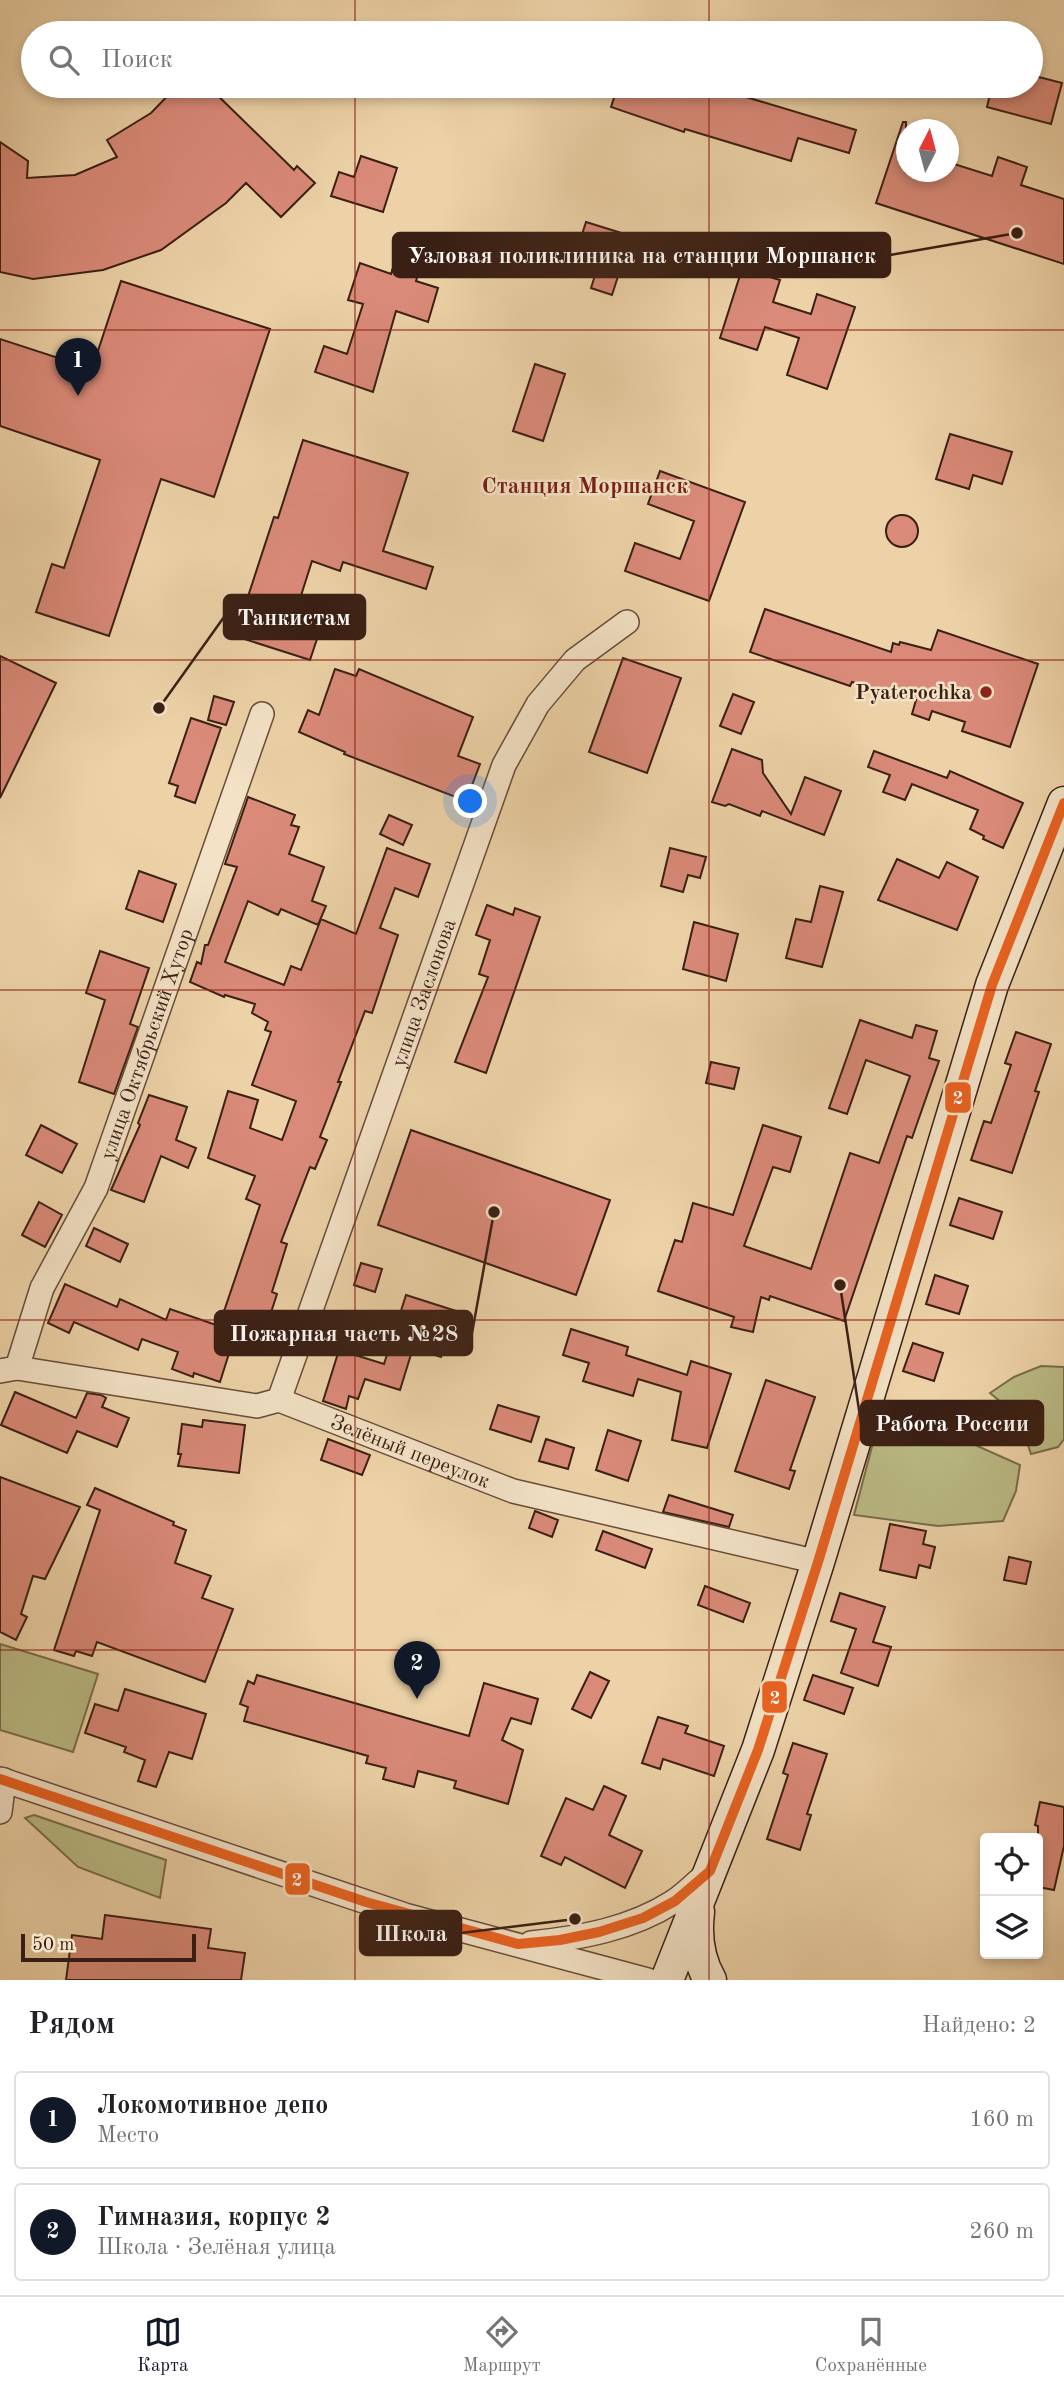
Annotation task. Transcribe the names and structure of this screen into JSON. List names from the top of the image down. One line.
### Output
{"streets":{"street":["улица Заслонова","улица Октябрьский Хутор","Зелёный переулок"]},"crossings":[["улица Заслонова","Зелёный переулок"],["улица Октябрьский Хутор","Зелёный переулок"]],"districts":["Станция Моршанск"],"places":["Узловая поликлиника на станции Моршанск","Pyaterochka","Танкистам","Пожарная часть №28","Работа России","Школа"],"lines":["transit line 2"],"scale_bar":"50 m","north":"top","page":{"search":"Поиск","pins":["1","2"],"scale":"50 m","heading":["Рядом","Найдено: 2"],"list":[{"mark":"1","name":"Локомотивное депо","note":"Место","value":"160 m"},{"mark":"2","name":"Гимназия, корпус 2","note":"Школа · Зелёная улица","value":"260 m"}],"nav":["Карта","Маршрут","Сохранённые"]}}
